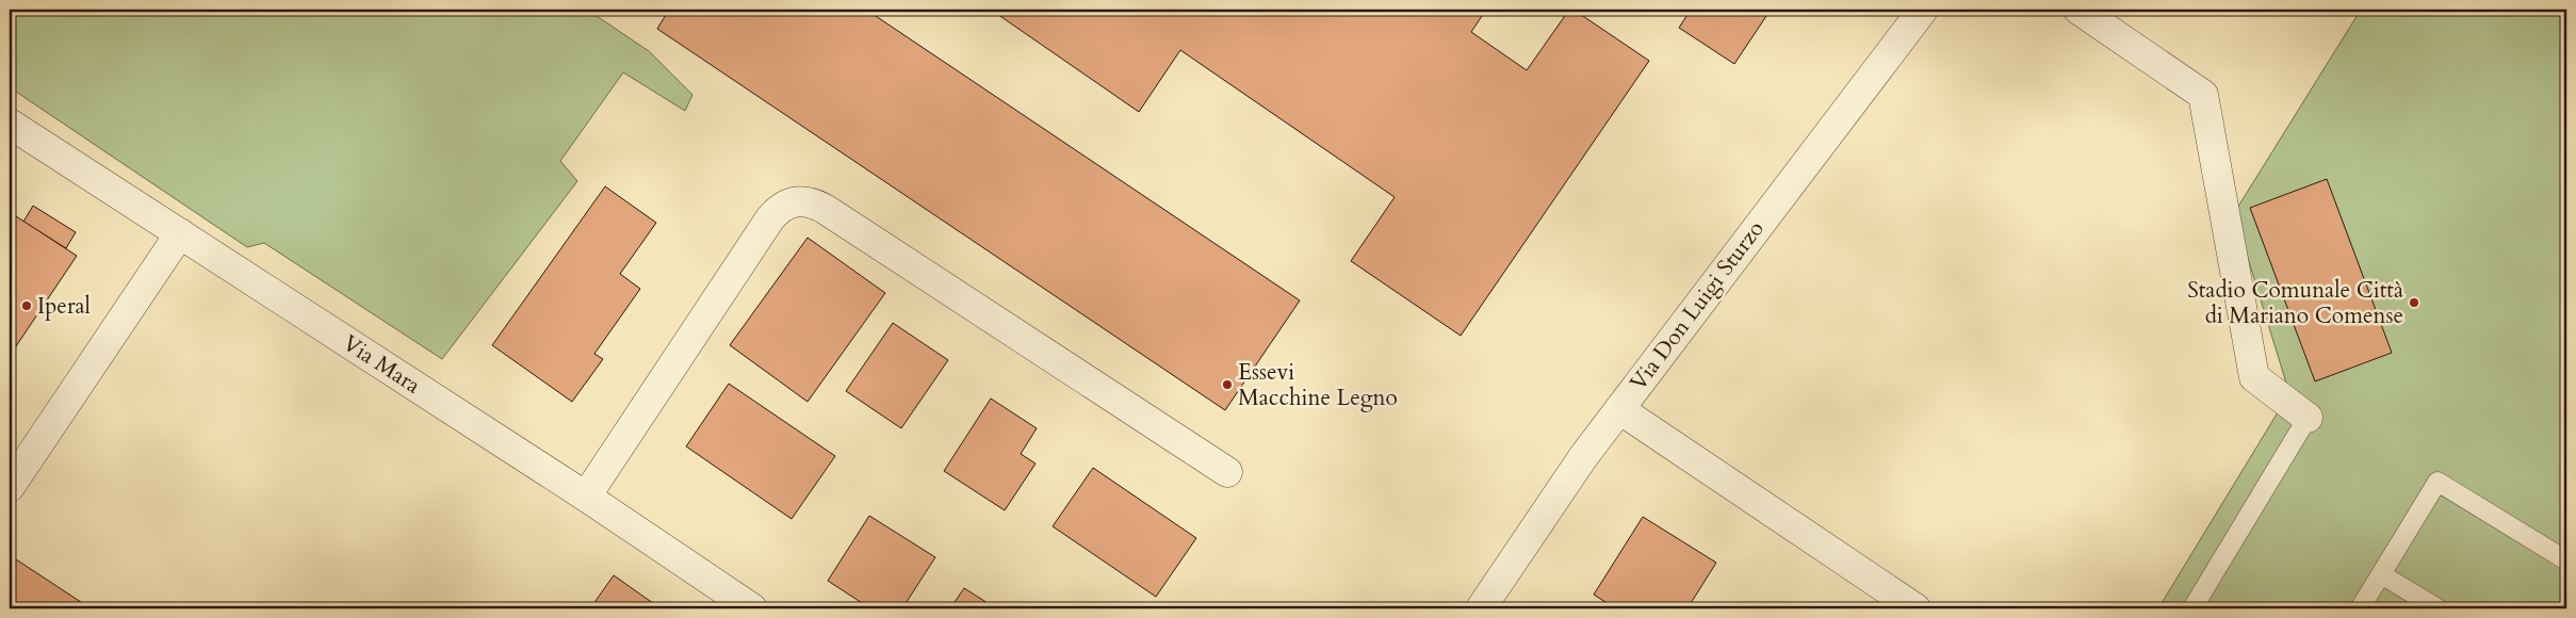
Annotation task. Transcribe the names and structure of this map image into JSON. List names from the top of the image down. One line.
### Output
{"streets":{"street":["Via Don Luigi Sturzo","Via Mara"]},"places":["Stadio Comunale Città di Mariano Comense","Iperal","Essevi Macchine Legno"]}
